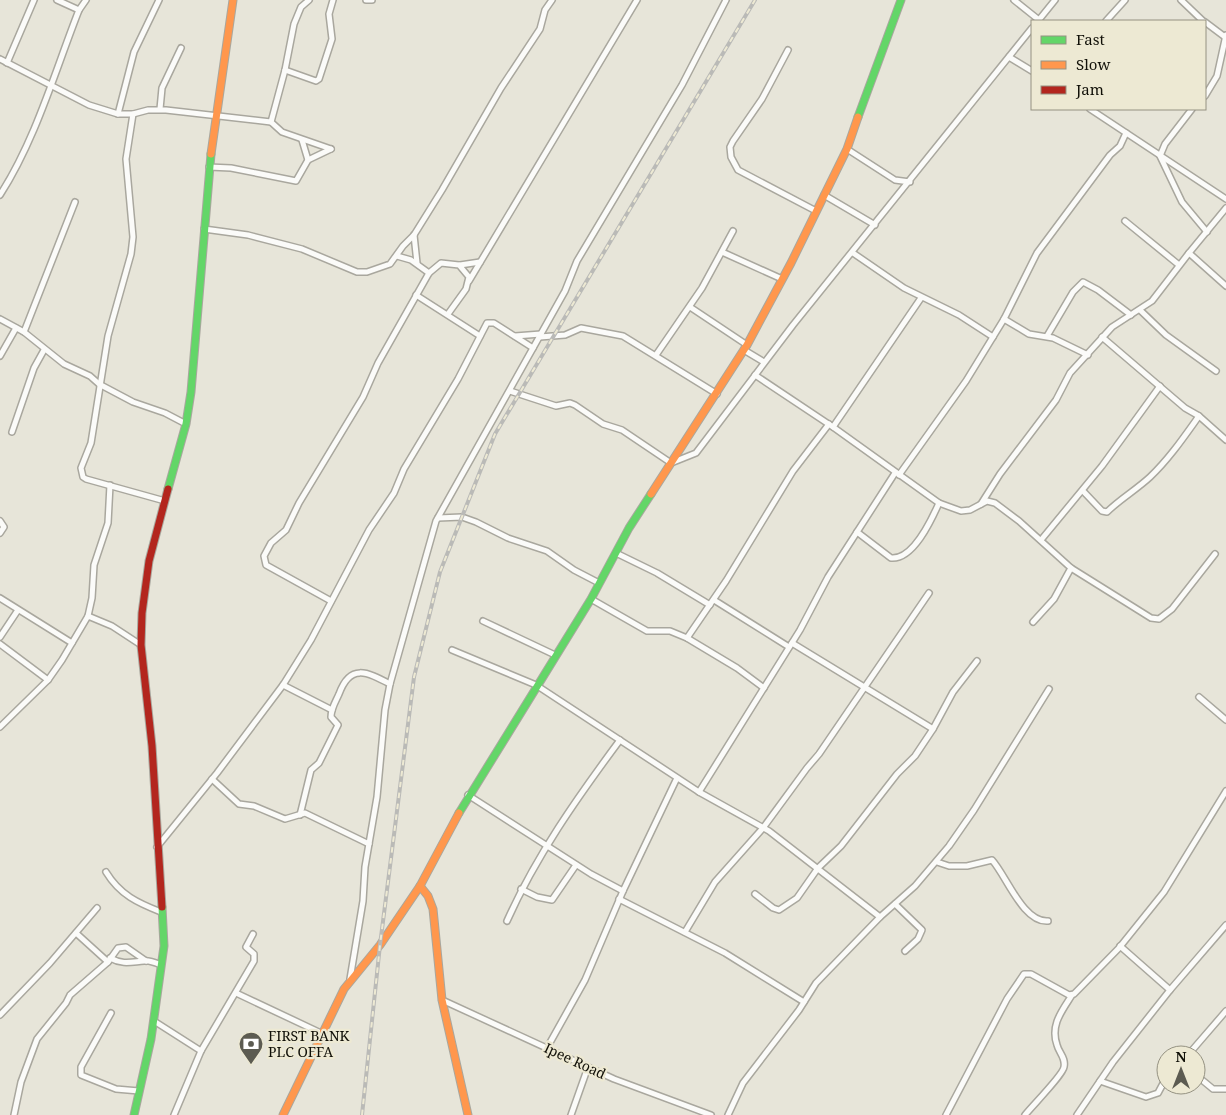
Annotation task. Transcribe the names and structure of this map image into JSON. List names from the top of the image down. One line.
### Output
{"streets":{"street":["Ipee Road"]},"places":{"bank":["FIRST BANK PLC OFFA"]},"legend":["Fast","Slow","Jam"],"north":"top"}
